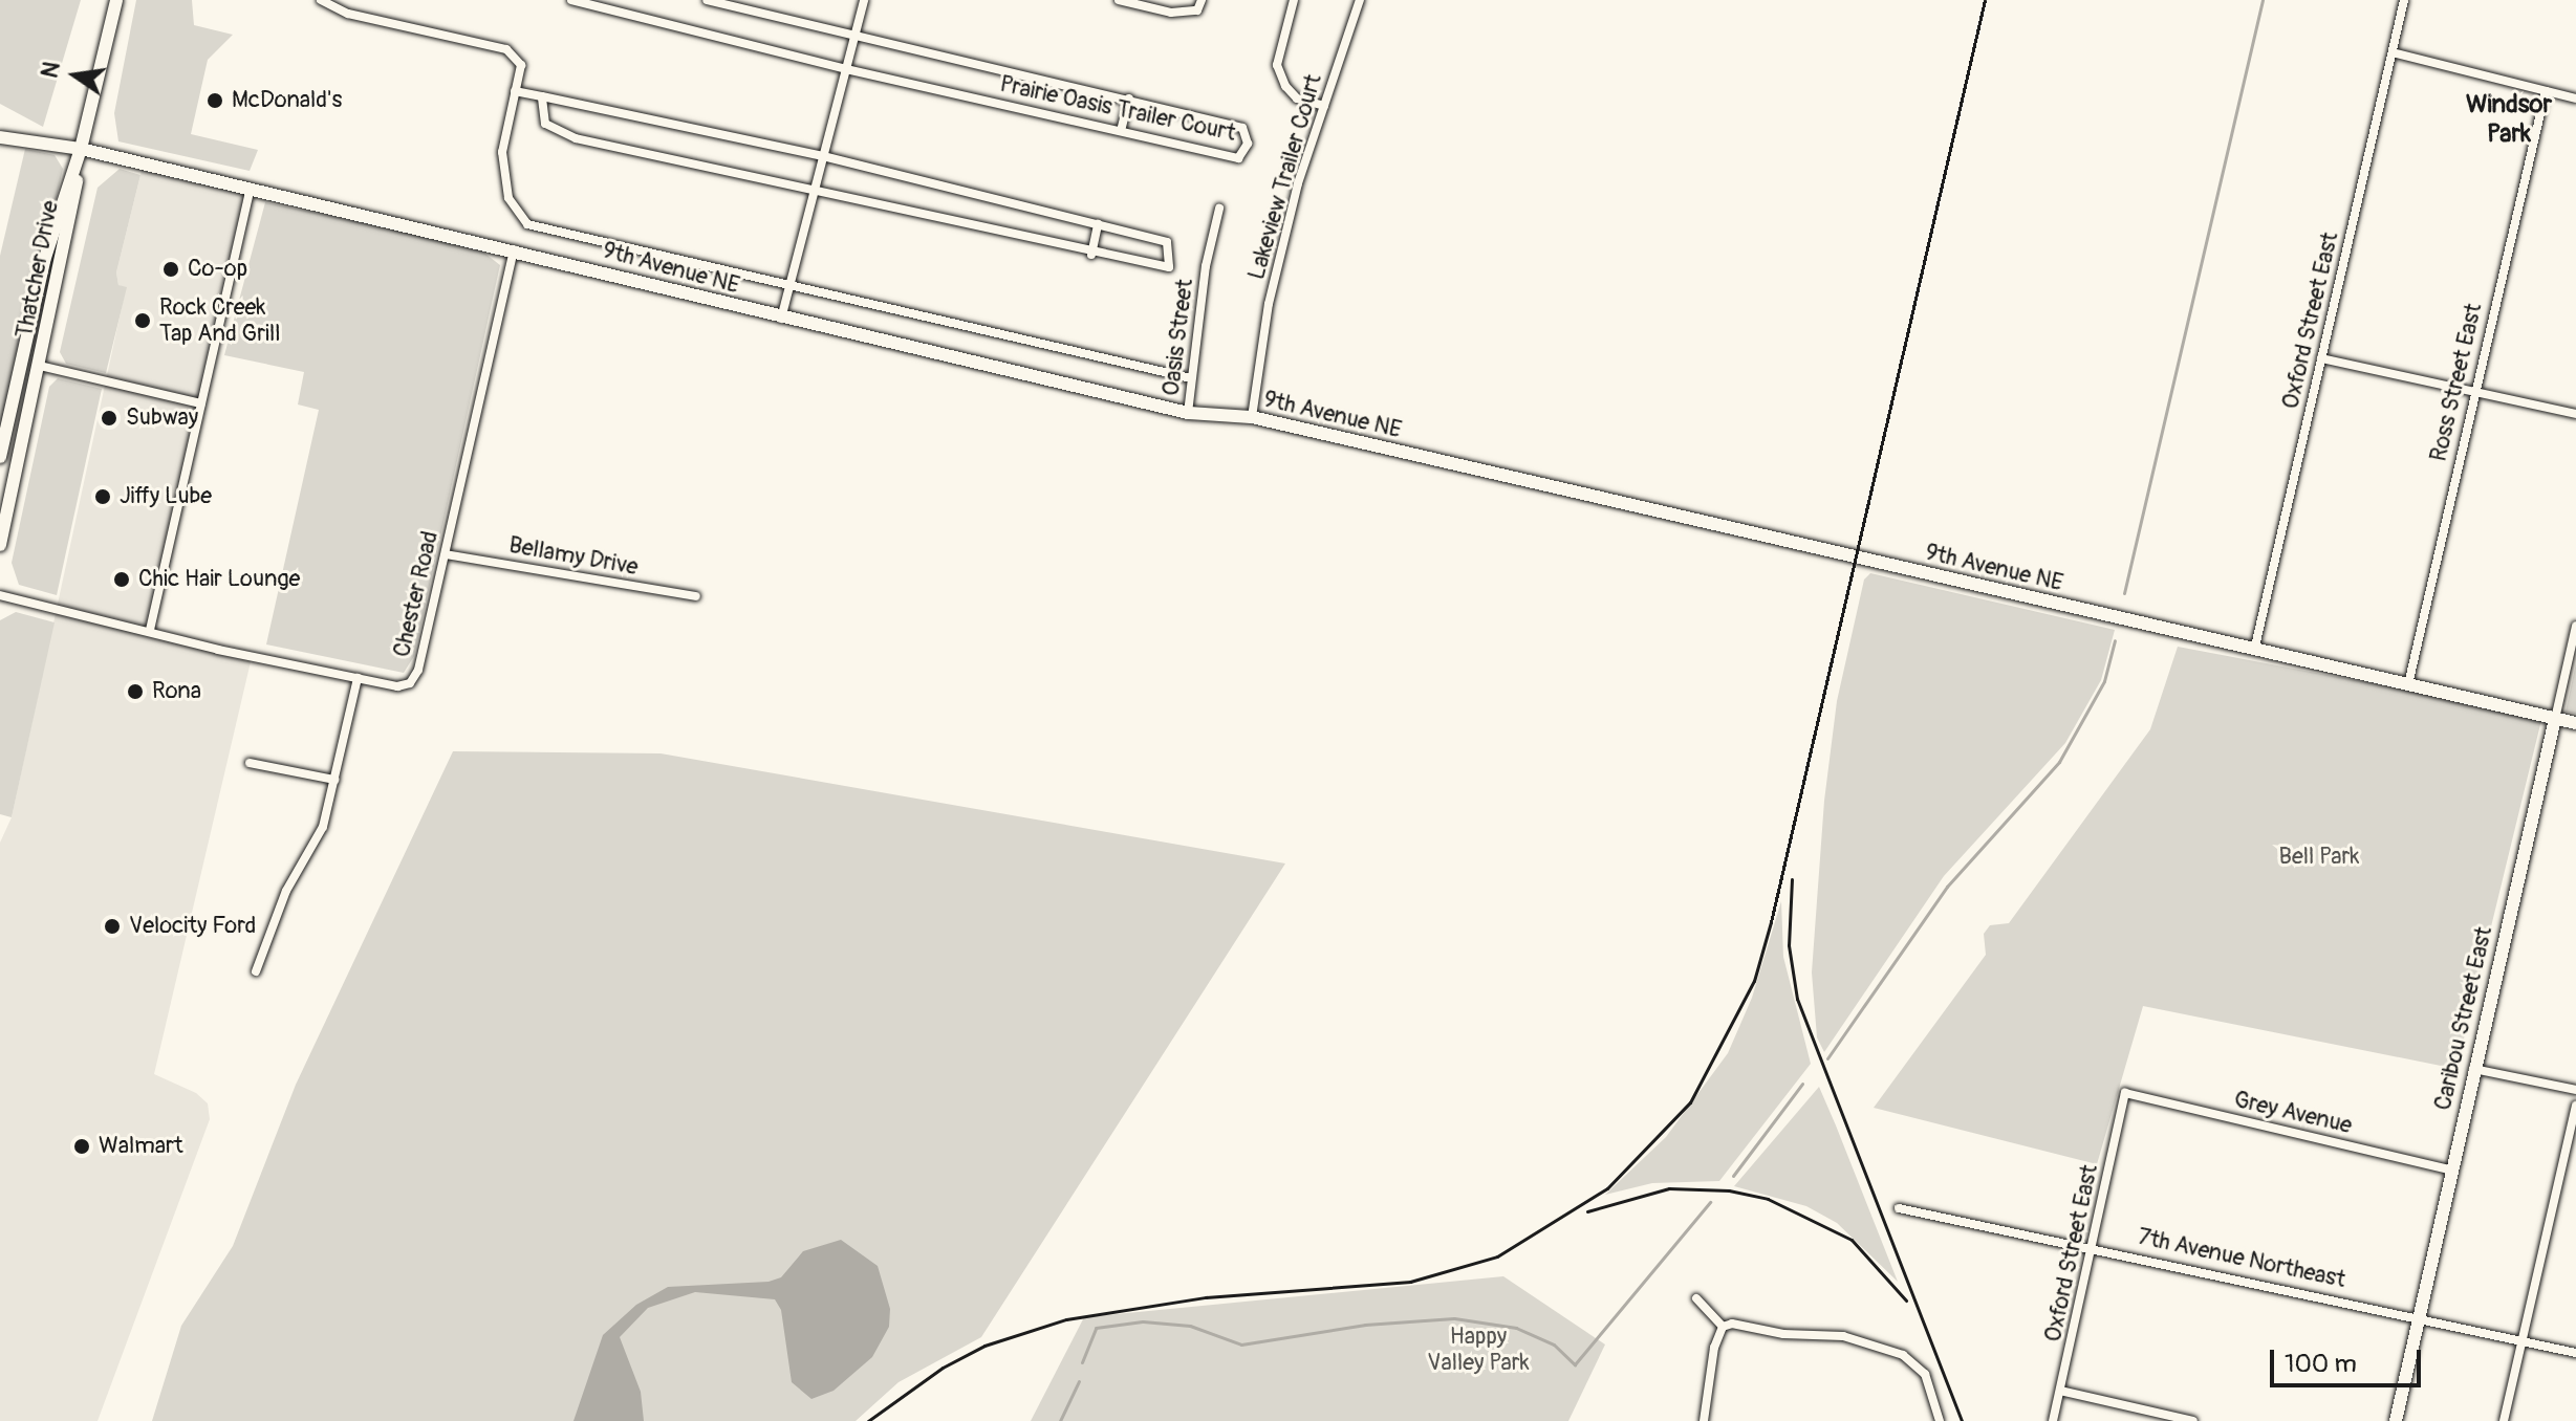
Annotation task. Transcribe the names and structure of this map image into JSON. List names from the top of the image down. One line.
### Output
{"streets":{"street":["Prairie Oasis Trailer Court","Lakeview Trailer Court","9th Avenue NE","Thatcher Drive","Oxford Street East","Oasis Street","Ross Street East","Bellamy Drive","Chester Road","Caribou Street East","Grey Avenue","7th Avenue Northeast"]},"crossings":[["Lakeview Trailer Court","9th Avenue NE"],["9th Avenue NE","Thatcher Drive"],["9th Avenue NE","Oxford Street East"],["9th Avenue NE","Oasis Street"],["9th Avenue NE","Ross Street East"],["9th Avenue NE","Chester Road"],["9th Avenue NE","Caribou Street East"],["Oxford Street East","Grey Avenue"],["Oxford Street East","7th Avenue Northeast"],["Bellamy Drive","Chester Road"],["Caribou Street East","Grey Avenue"],["Caribou Street East","7th Avenue Northeast"]],"districts":["Windsor Park"],"parks":["Bell Park","Happy Valley Park"],"places":["McDonald's","Co-op","Rock Creek Tap And Grill","Subway","Jiffy Lube","Chic Hair Lounge","Rona","Velocity Ford","Walmart"],"scale_bar":"100 m","north":"left"}
